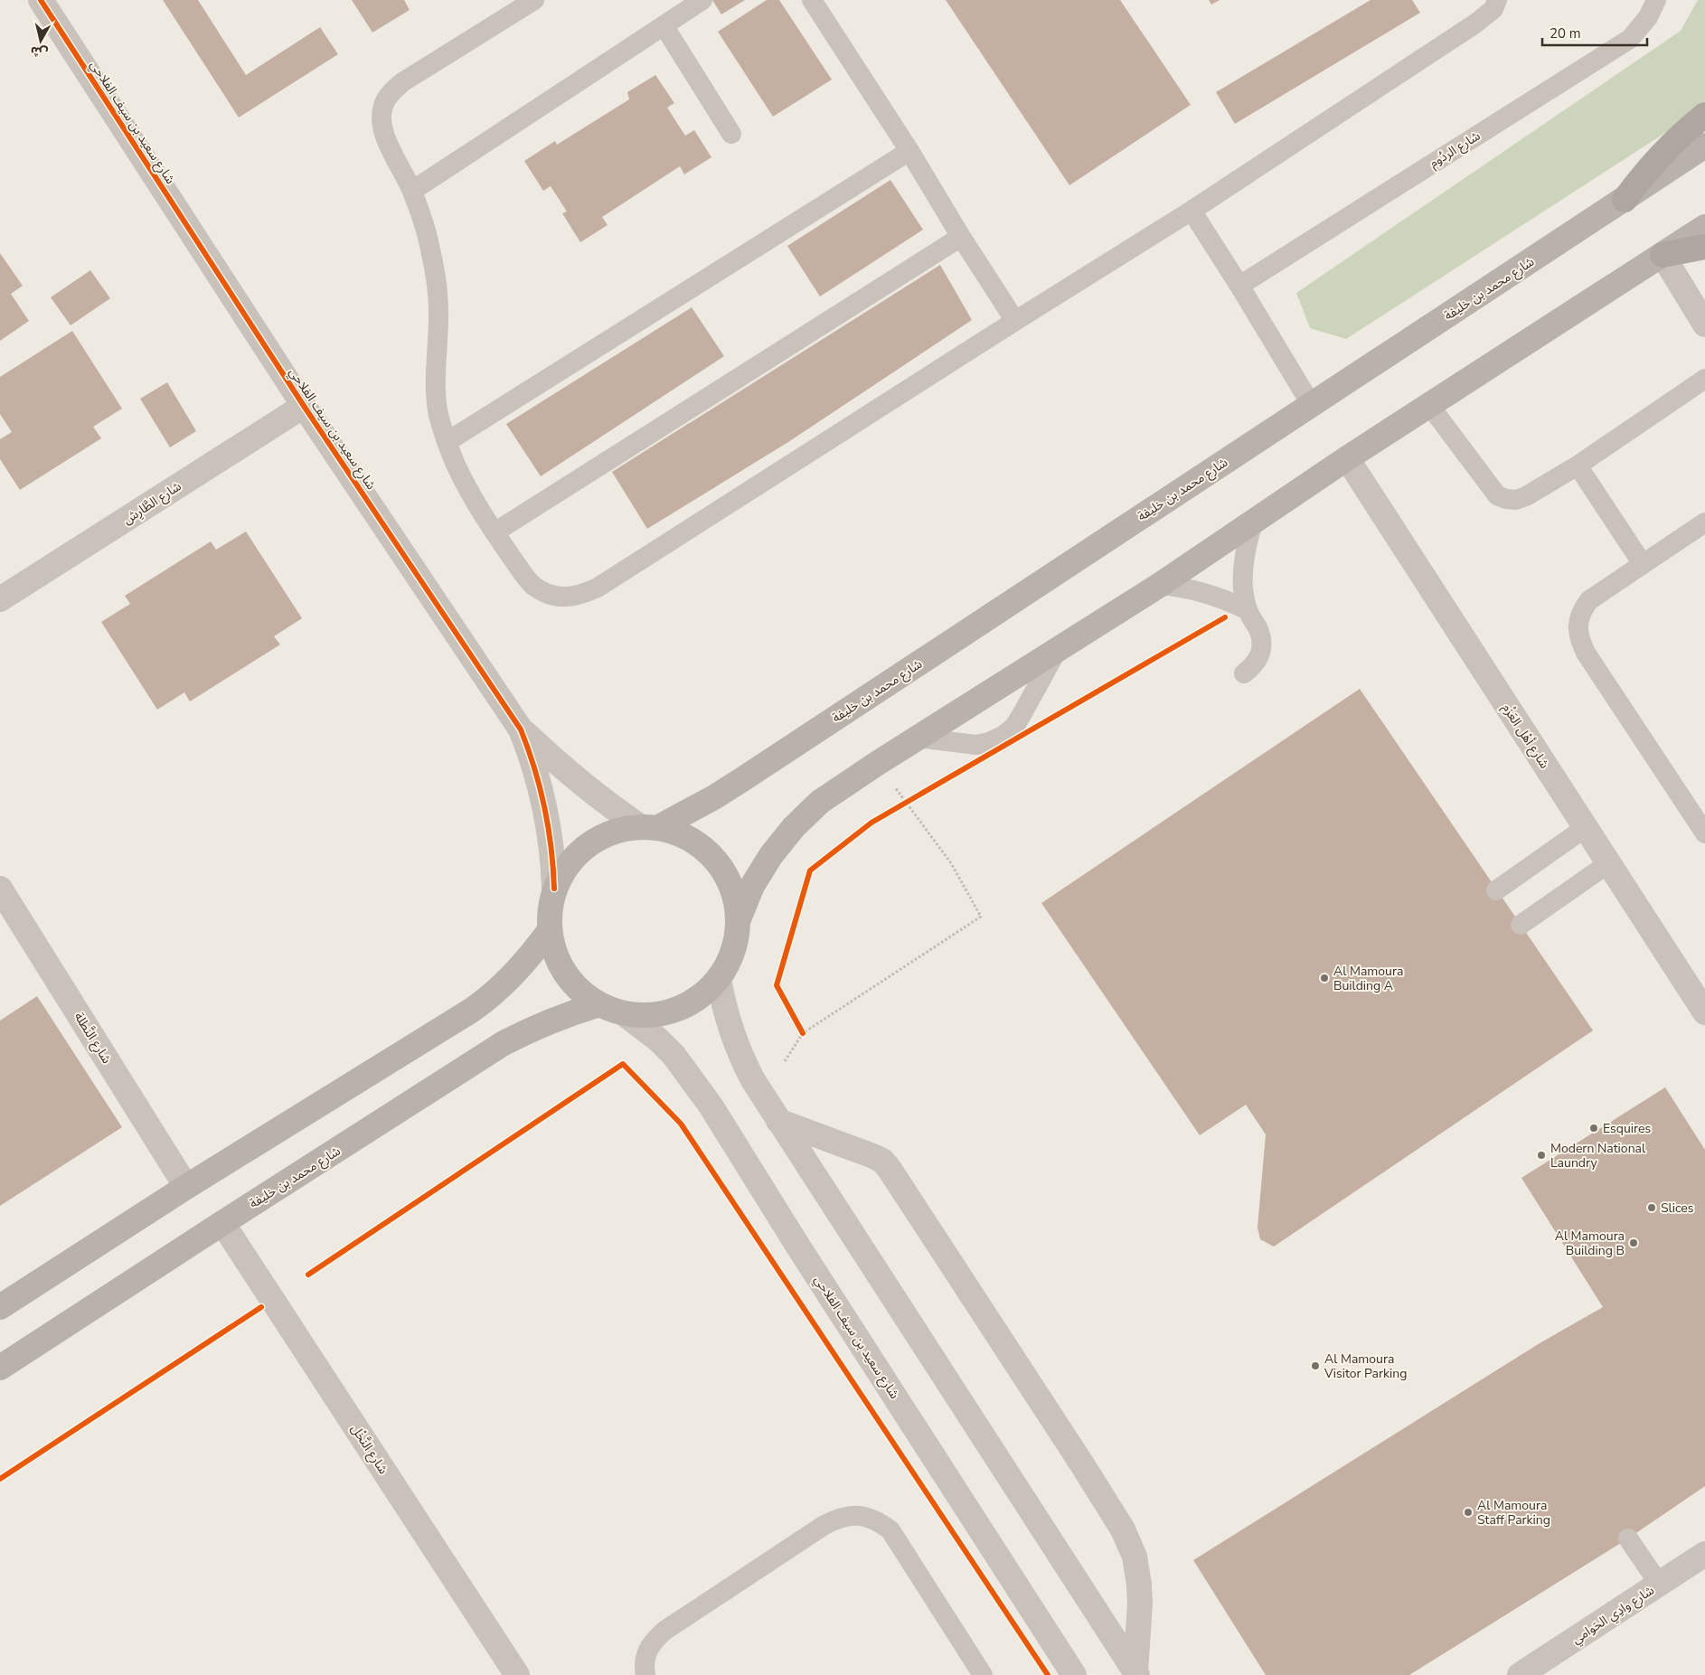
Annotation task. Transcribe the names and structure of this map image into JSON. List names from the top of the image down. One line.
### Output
{"streets":{"main road":["شارع محمد بن خليفة"],"street":["شارع سعيد بن سيف الفلاحي","شارع الطَّارِش","شارع أهْل العَزْم","شارع النَّطلة","شارع النَّخْل","شارع وادِي الحَوامي"],"lane":["شارع الردُوم"]},"crossings":[["شارع سعيد بن سيف الفلاحي","شارع محمد بن خليفة"],["شارع سعيد بن سيف الفلاحي","شارع الطَّارِش"],["شارع محمد بن خليفة","شارع النَّخْل"]],"places":["Al Mamoura Building A","Esquires","Modern National Laundry","Slices","Al Mamoura Building B","Al Mamoura Visitor Parking","Al Mamoura Staff Parking"],"scale_bar":"20 m","north":"bottom"}
